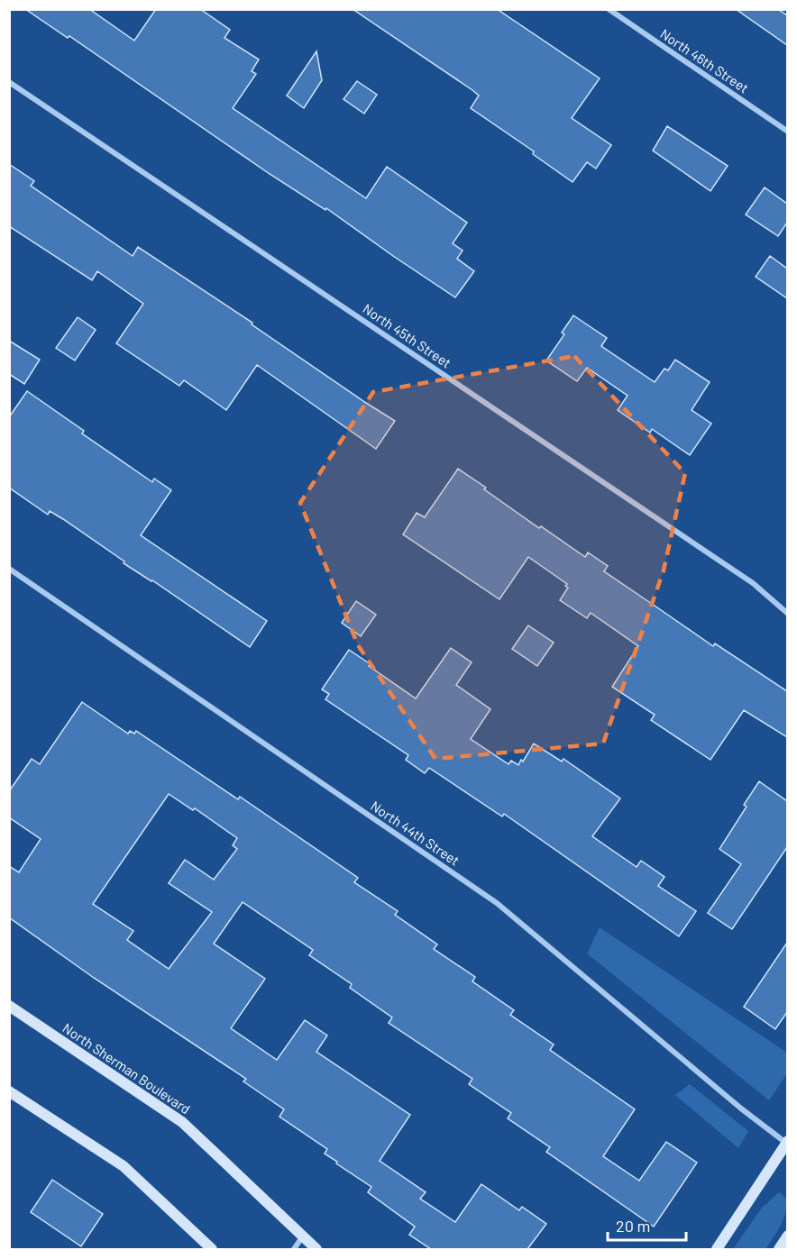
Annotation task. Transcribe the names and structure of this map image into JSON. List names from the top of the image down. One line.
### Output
{"streets":{"main road":["North Sherman Boulevard"],"street":["North 46th Street","North 45th Street","North 44th Street"]},"scale_bar":"20 m"}
